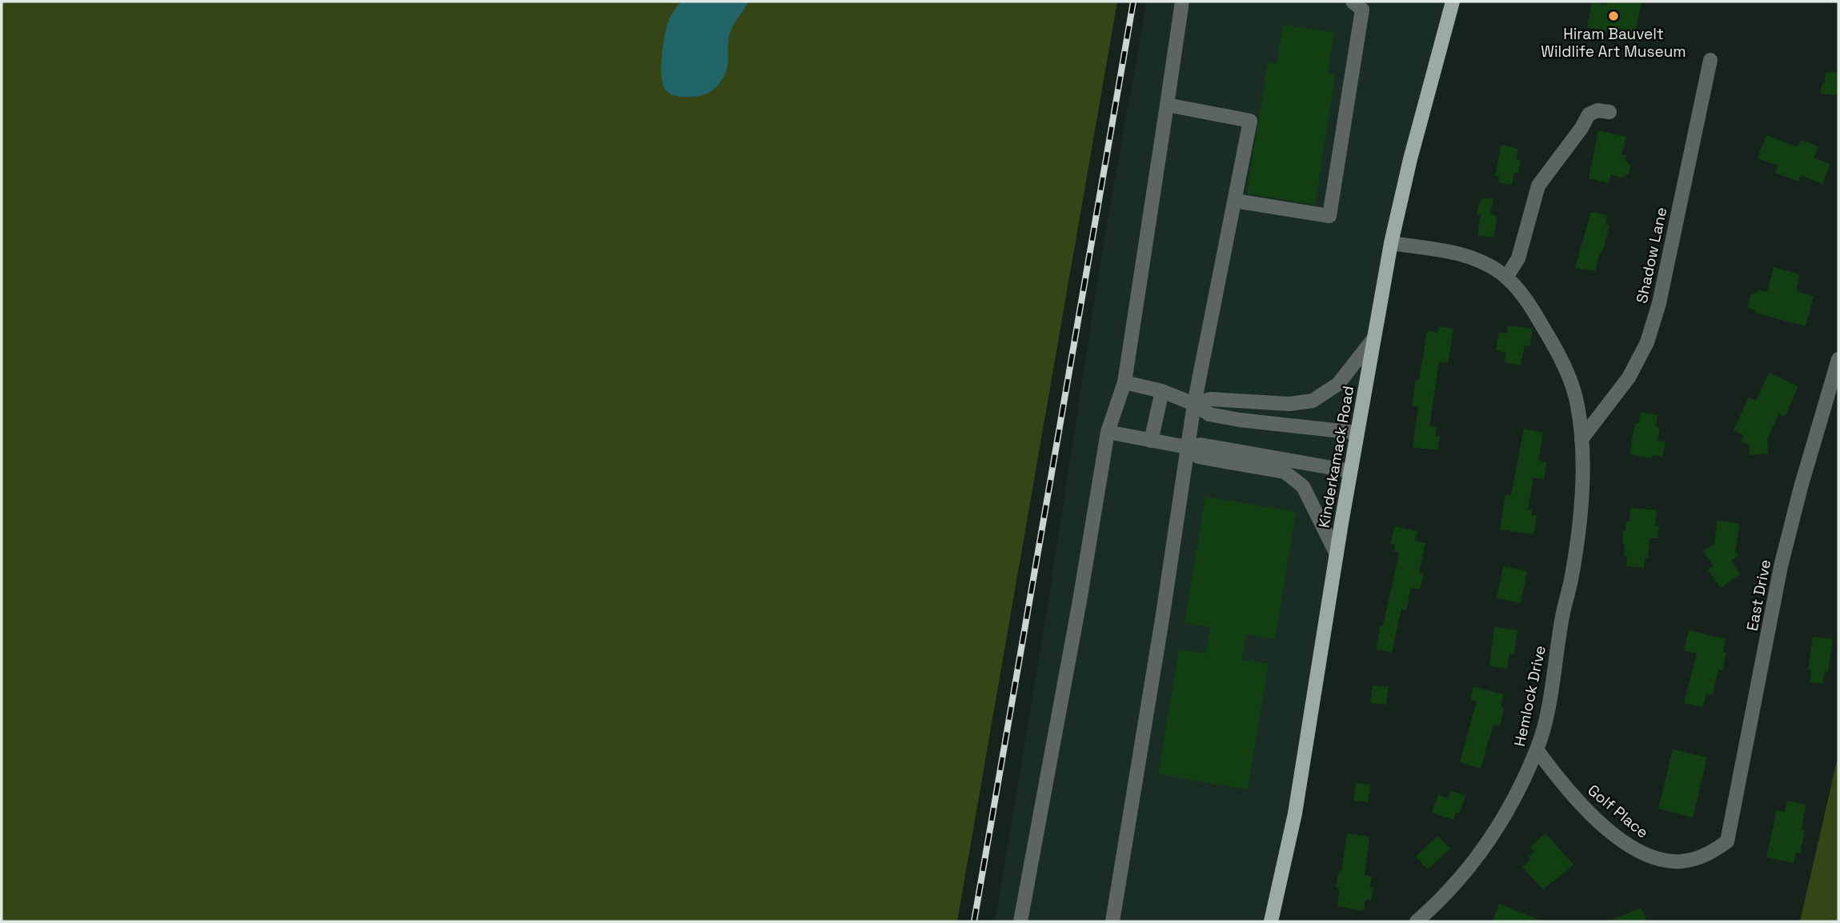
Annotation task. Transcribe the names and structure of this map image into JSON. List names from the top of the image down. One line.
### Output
{"streets":{"main road":["Kinderkamack Road"],"street":["Shadow Lane","East Drive","Hemlock Drive","Golf Place"]},"crossings":[["Shadow Lane","Hemlock Drive"],["Kinderkamack Road","Hemlock Drive"],["East Drive","Golf Place"],["Hemlock Drive","Golf Place"]],"places":["Hiram Bauvelt Wildlife Art Museum"]}
